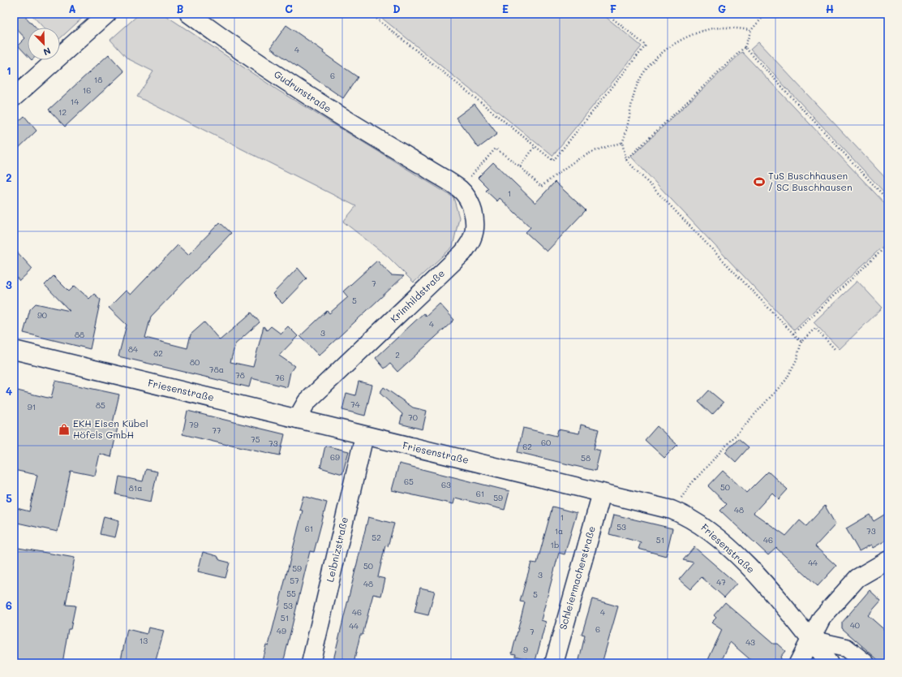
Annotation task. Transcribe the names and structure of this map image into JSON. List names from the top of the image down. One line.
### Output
{"streets":{"street":["Gudrunstraße","Krimhildstraße","Friesenstraße","Leibnizstraße","Schleiermacherstraße"]},"crossings":[["Gudrunstraße","Krimhildstraße"],["Krimhildstraße","Friesenstraße"],["Friesenstraße","Leibnizstraße"],["Friesenstraße","Schleiermacherstraße"]],"places":{"sports":["TuS Buschhausen / SC Buschhausen"],"shop":["EKH Eisen Kübel Höfels GmbH"]},"house_numbers":["4","6","18","16","14","12","1","7","5","90","4","3","88","84","82","2","80","78a","78","76","74","85","91","70","79","77","75","60","73","62","69","58","65","63","50","81a","61","59","48","1","53","61","1a","73","52","51","46","1b","44","50","59","3","57","47","48","55","5","53","46","4","51","40","44","6","49","7","13","43","9"],"north":"bottom right","grid":{"columns":["A","B","C","D","E","F","G","H"],"rows":["1","2","3","4","5","6"]}}
